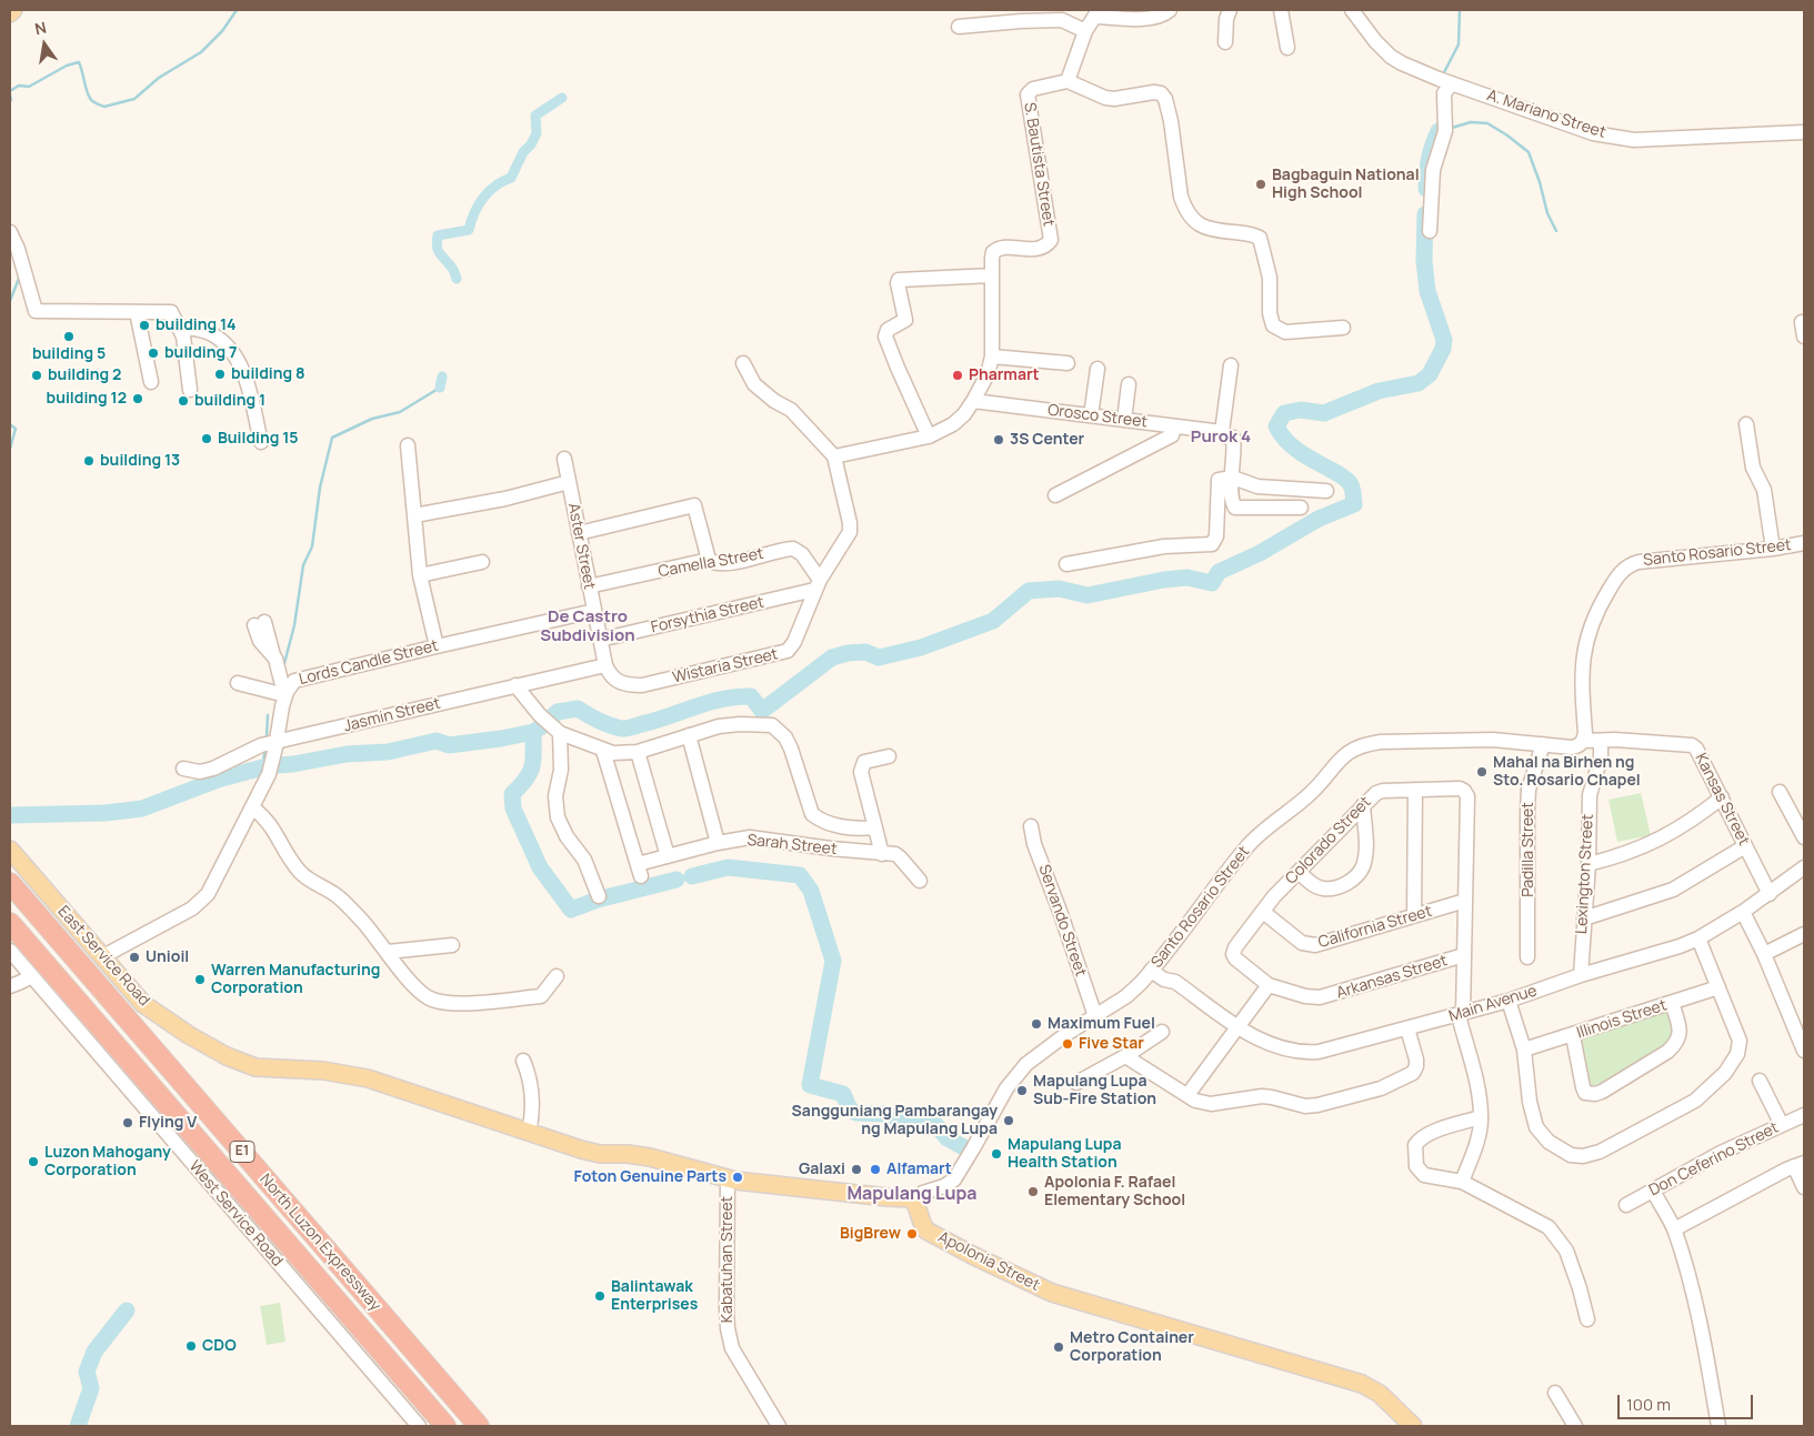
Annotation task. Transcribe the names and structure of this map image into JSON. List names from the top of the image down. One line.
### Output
{"streets":{"highway":["E1","North Luzon Expressway"],"main road":["East Service Road","Apolonia Street"],"street":["A. Mariano Street","S. Bautista Street","Orosco Street","Aster Street","Santo Rosario Street","Camella Street","Forsythia Street","Lords Candle Street","Wistaria Street","Jasmin Street","Kansas Street","Colorado Street","Sarah Street","Padilla Street","Lexington Street","Servando Street","California Street","Arkansas Street","Main Avenue","Illinois Street","Don Ceferino Street","West Service Road","Kabatuhan Street"]},"crossings":[["S. Bautista Street","Orosco Street"],["Aster Street","Camella Street"],["Aster Street","Forsythia Street"],["Aster Street","Lords Candle Street"],["Aster Street","Wistaria Street"],["Aster Street","Jasmin Street"],["Santo Rosario Street","Kansas Street"],["Santo Rosario Street","Padilla Street"],["Santo Rosario Street","Servando Street"],["Santo Rosario Street","Main Avenue"],["Santo Rosario Street","Apolonia Street"],["Camella Street","Forsythia Street"],["Camella Street","Wistaria Street"],["Forsythia Street","Wistaria Street"],["Lords Candle Street","Jasmin Street"],["Lords Candle Street","East Service Road"],["Wistaria Street","Jasmin Street"],["Kansas Street","Lexington Street"],["Kansas Street","Main Avenue"],["Colorado Street","California Street"],["Colorado Street","Arkansas Street"],["Colorado Street","Main Avenue"],["Lexington Street","Main Avenue"]],"districts":["Purok 4","De Castro Subdivision","Mapulang Lupa"],"places":["Bagbaguin National High School","building 14","building 5","building 7","building 8","building 2","Pharmart","building 12","building 1","Building 15","3S Center","building 13","Mahal na Birhen ng Sto. Rosario Chapel","Unioil","Warren Manufacturing Corporation","Maximum Fuel","Five Star","Mapulang Lupa Sub-Fire Station","Sangguniang Pambarangay ng Mapulang Lupa","Flying V","Mapulang Lupa Health Station","Luzon Mahogany Corporation","Galaxi","Alfamart","Foton Genuine Parts","Apolonia F. Rafael Elementary School","BigBrew","Balintawak Enterprises","CDO","Metro Container Corporation"],"scale_bar":"100 m","north":"top"}
